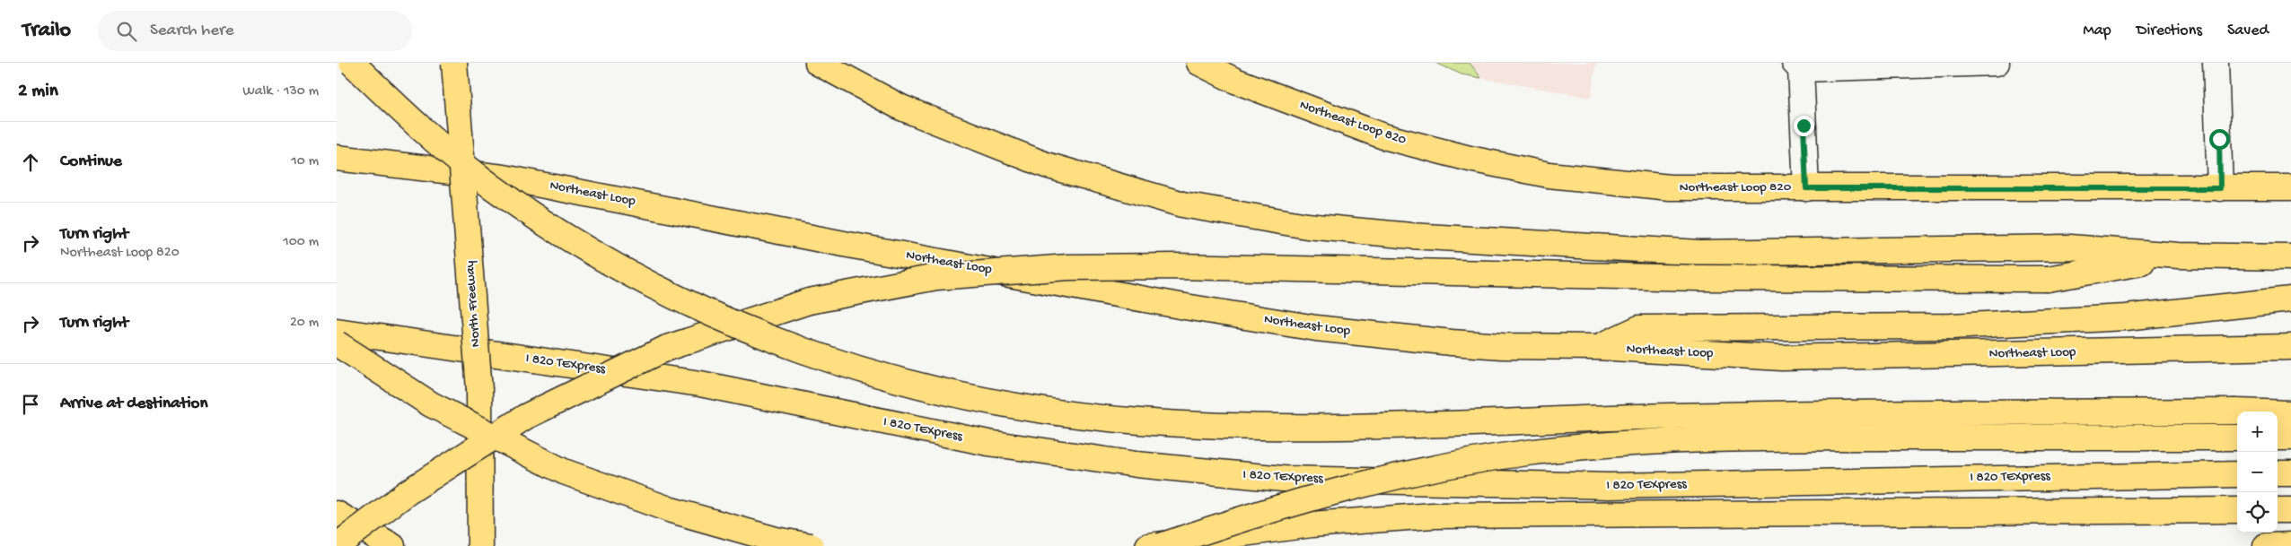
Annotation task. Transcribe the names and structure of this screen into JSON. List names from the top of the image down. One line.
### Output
{"streets":{"main road":["Northeast Loop 820","Northeast Loop","North Freeway","I 820 TEXpress"]},"page":{"header":"Trailo","search":"Search here","nav":["Map","Directions","Saved"],"heading":["2 min","Walk · 130 m"],"list":[["Continue","10 m"],["Turn right","Northeast Loop 820","100 m"],["Turn right","20 m"],"Arrive at destination"],"map_buttons":["+","−"]}}
